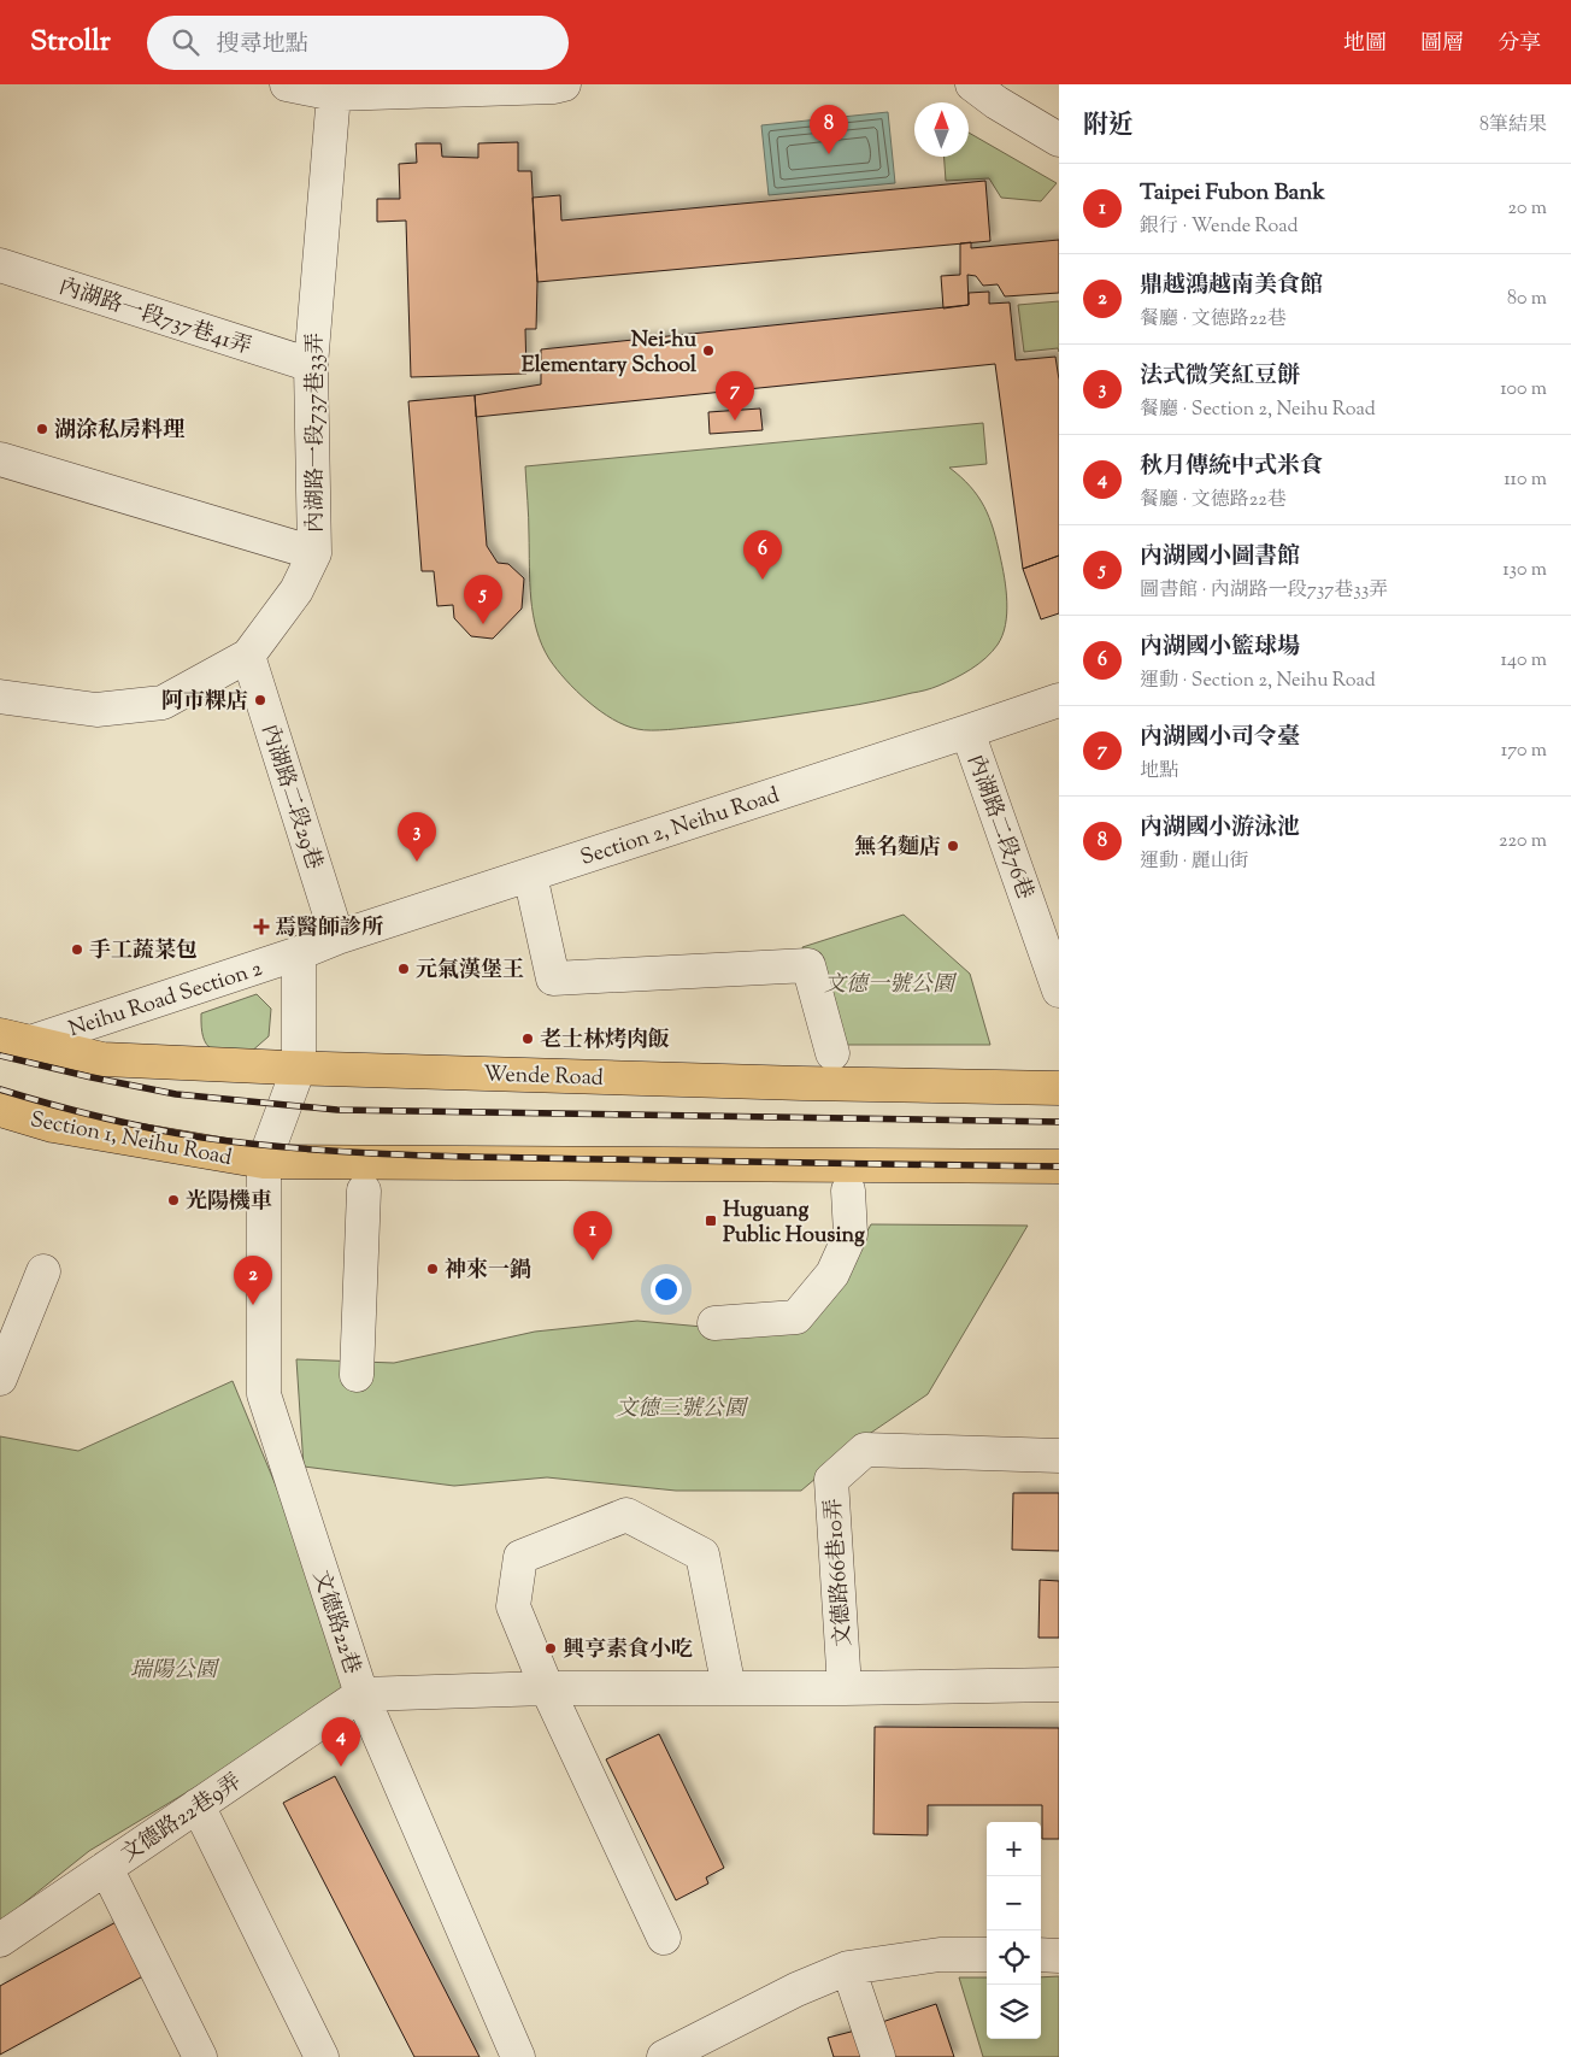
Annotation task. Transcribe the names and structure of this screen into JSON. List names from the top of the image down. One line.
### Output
{"streets":{"main road":["Wende Road","Section 1, Neihu Road"],"street":["內湖路一段737巷41弄","內湖路一段737巷33弄","內湖路二段29巷","Section 2, Neihu Road","內湖路二段76巷","Neihu Road Section 2","文德路66巷10弄","文德路22巷","文德路22巷9弄"]},"crossings":[["內湖路一段737巷41弄","內湖路一段737巷33弄"],["內湖路二段29巷","Section 2, Neihu Road"],["Section 2, Neihu Road","內湖路二段76巷"],["Section 2, Neihu Road","Neihu Road Section 2"],["Neihu Road Section 2","Wende Road"],["Section 1, Neihu Road","文德路22巷"],["文德路22巷","文德路22巷9弄"]],"parks":["文德一號公園","文德三號公園","瑞陽公園"],"places":{"other":["Nei-hu Elementary School","湖涂私房料理","阿市粿店","無名麵店","手工蔬菜包","元氣漢堡王","老士林烤肉飯","光陽機車","神來一鍋","興亨素食小吃"],"health":["焉醫師診所"],"transit":["Huguang Public Housing"]},"north":"top","page":{"header":"Strollr","search":"搜尋地點","nav":["地圖","圖層","分享"],"heading":["附近","8筆結果"],"pins":["8","7","6","5","3","1","2","4"],"list":[{"mark":"1","name":"Taipei Fubon Bank","note":"銀行 · Wende Road","value":"20 m"},{"mark":"2","name":"鼎越鴻越南美食館","note":"餐廳 · 文德路22巷","value":"80 m"},{"mark":"3","name":"法式微笑紅豆餅","note":"餐廳 · Section 2, Neihu Road","value":"100 m"},{"mark":"4","name":"秋月傳統中式米食","note":"餐廳 · 文德路22巷","value":"110 m"},{"mark":"5","name":"內湖國小圖書館","note":"圖書館 · 內湖路一段737巷33弄","value":"130 m"},{"mark":"6","name":"內湖國小籃球場","note":"運動 · Section 2, Neihu Road","value":"140 m"},{"mark":"7","name":"內湖國小司令臺","note":"地點","value":"170 m"},{"mark":"8","name":"內湖國小游泳池","note":"運動 · 麗山街","value":"220 m"}],"map_buttons":["+","−"]}}
